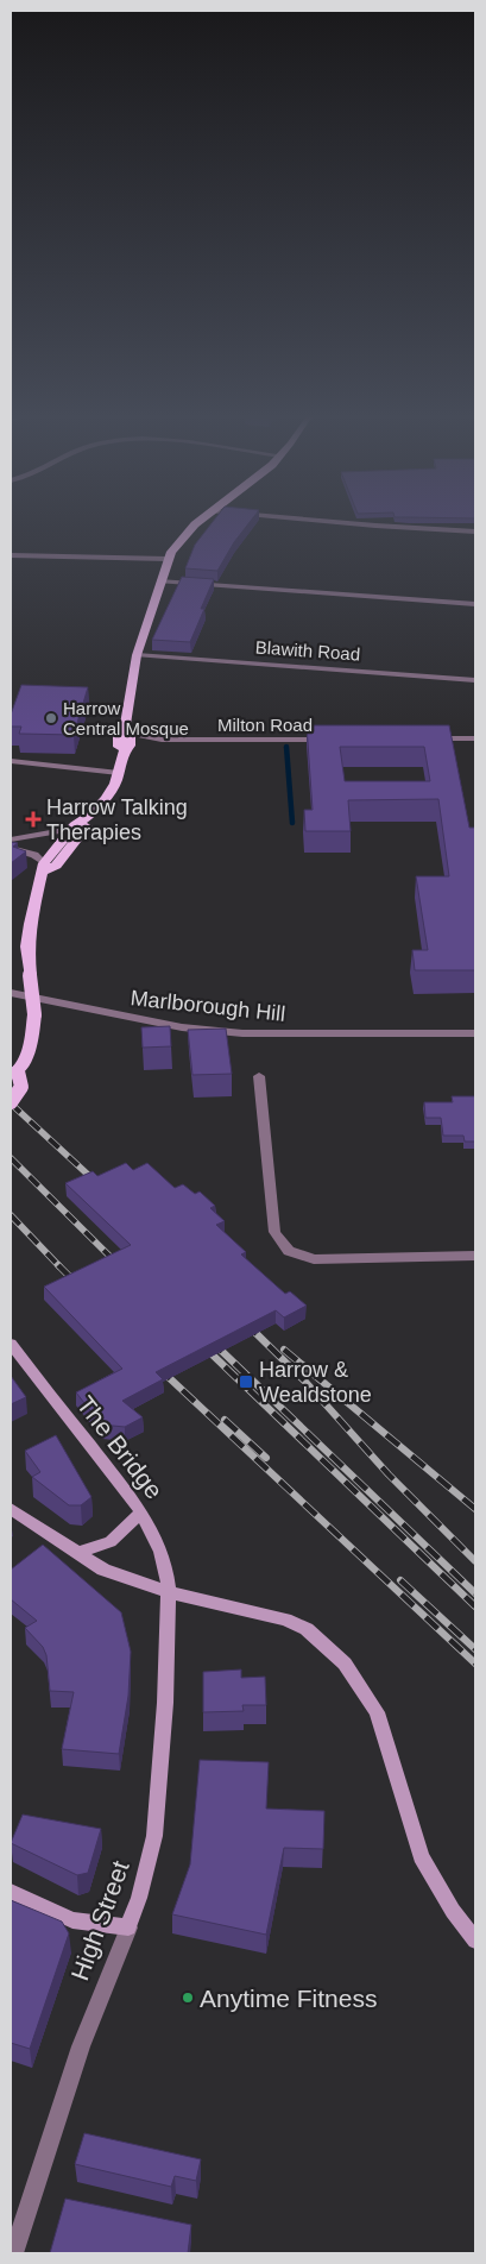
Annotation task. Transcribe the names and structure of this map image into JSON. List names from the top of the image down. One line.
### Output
{"streets":{"street":["Blawith Road","Milton Road","Marlborough Hill","The Bridge","High Street"]},"crossings":[["The Bridge","High Street"]],"places":{"other":["Harrow Central Mosque","Anytime Fitness"],"health":["Harrow Talking Therapies"],"transit":["Harrow & Wealdstone"]}}
